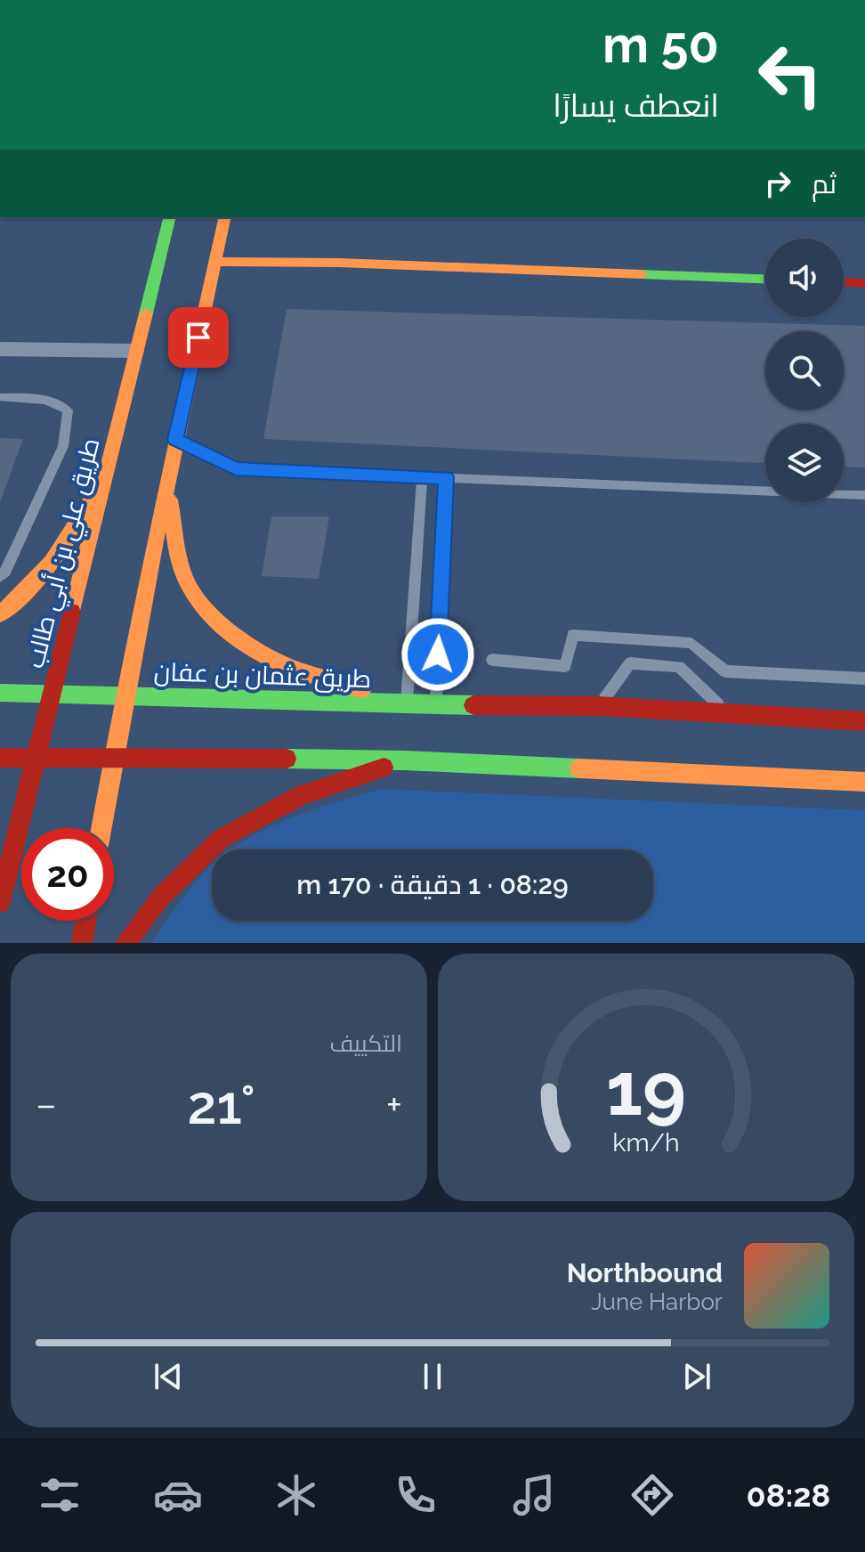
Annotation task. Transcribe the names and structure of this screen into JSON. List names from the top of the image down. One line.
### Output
{"streets":{"main road":["طريق علي بن أبي طالب","طريق عثمان بن عفان"]},"crossings":[["طريق علي بن أبي طالب","طريق عثمان بن عفان"]],"page":{"turn":["50 m","انعطف يسارًا"],"then":"ثم","limit":"20","trip":"08:29 · 1 دقيقة · 170 m","tile":"التكييف","heat":["−","21°","+"],"song":["Northbound","June Harbor"],"tabs":"08:28","gauge":["19","km/h"]}}
